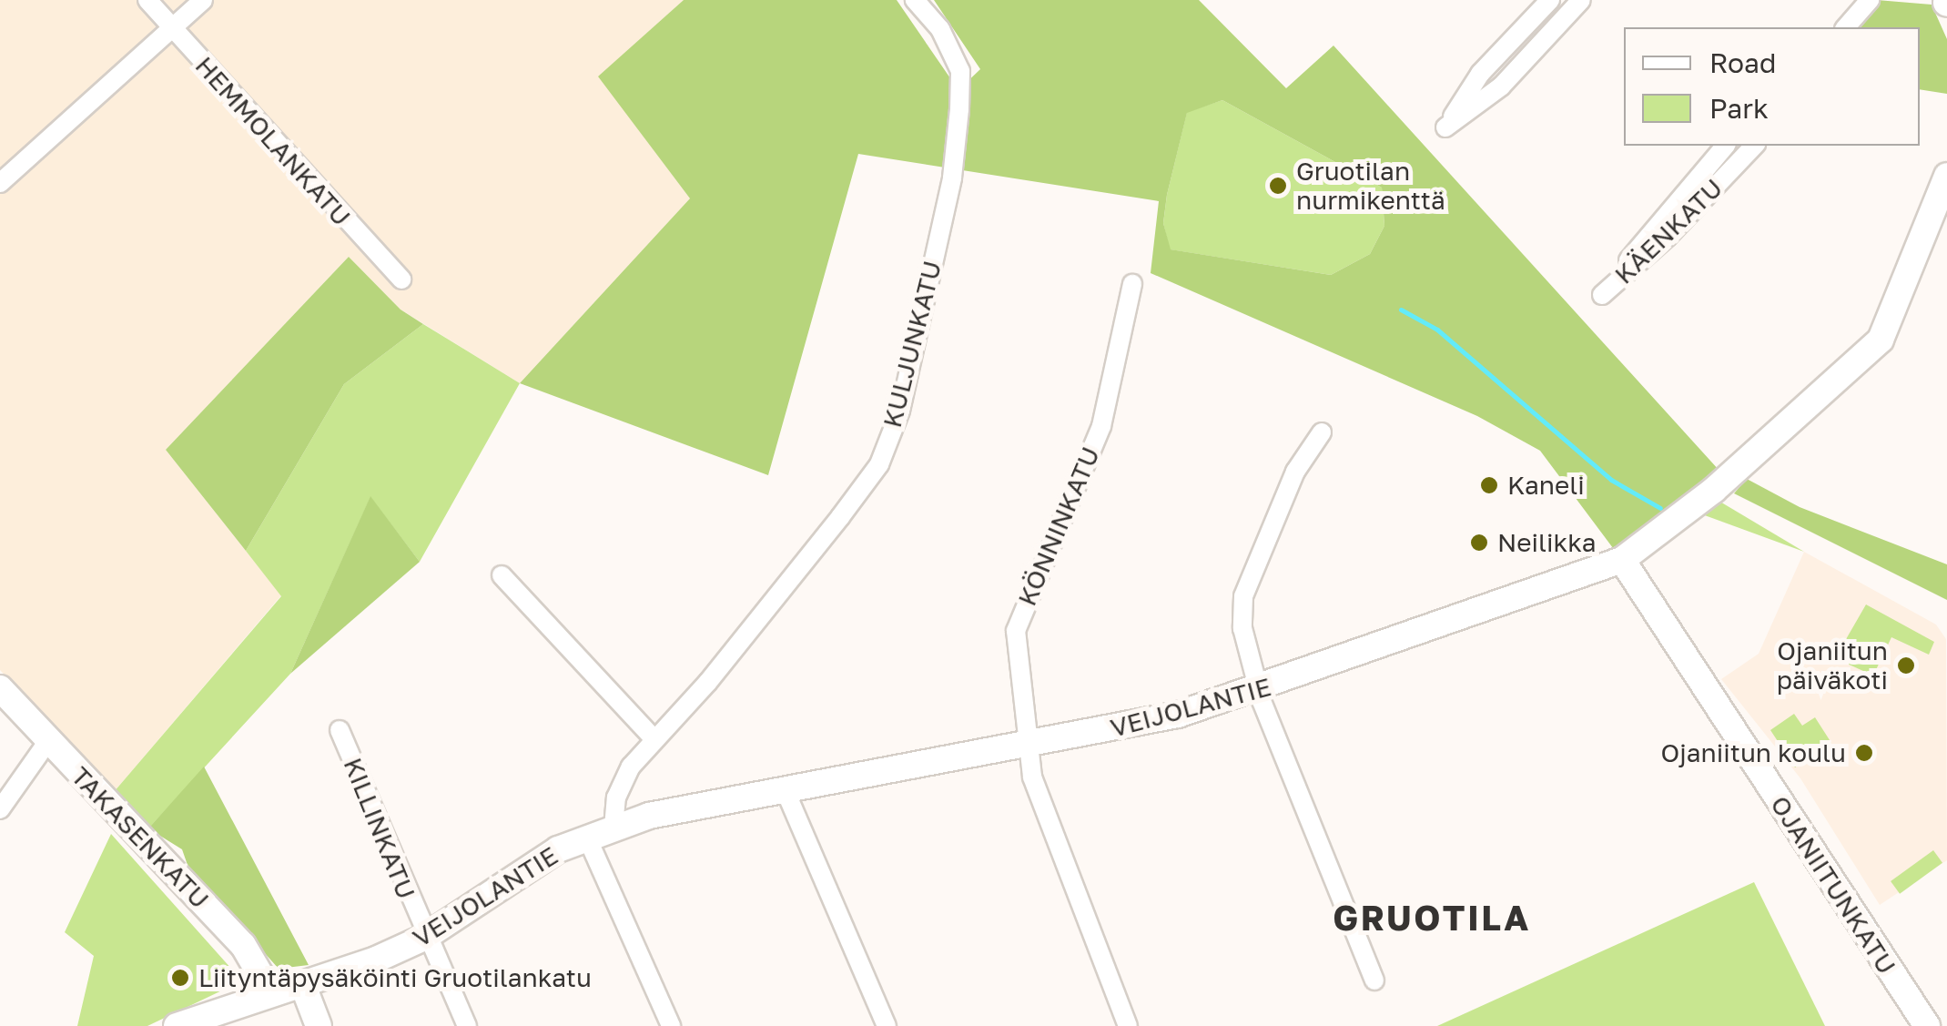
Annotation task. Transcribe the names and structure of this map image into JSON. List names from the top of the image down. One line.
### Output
{"streets":{"street":["HEMMOLANKATU","KÄENKATU","KULJUNKATU","KÖNNINKATU","VEIJOLANTIE","KILLINKATU","TAKASENKATU","OJANIITUNKATU"]},"crossings":[["KULJUNKATU","VEIJOLANTIE"],["KÖNNINKATU","VEIJOLANTIE"],["VEIJOLANTIE","KILLINKATU"],["VEIJOLANTIE","TAKASENKATU"],["VEIJOLANTIE","OJANIITUNKATU"]],"districts":["GRUOTILA"],"places":["Gruotilan nurmikenttä","Kaneli","Neilikka","Ojaniitun päiväkoti","Ojaniitun koulu","Liityntäpysäköinti Gruotilankatu"],"legend":["Road","Park"]}
